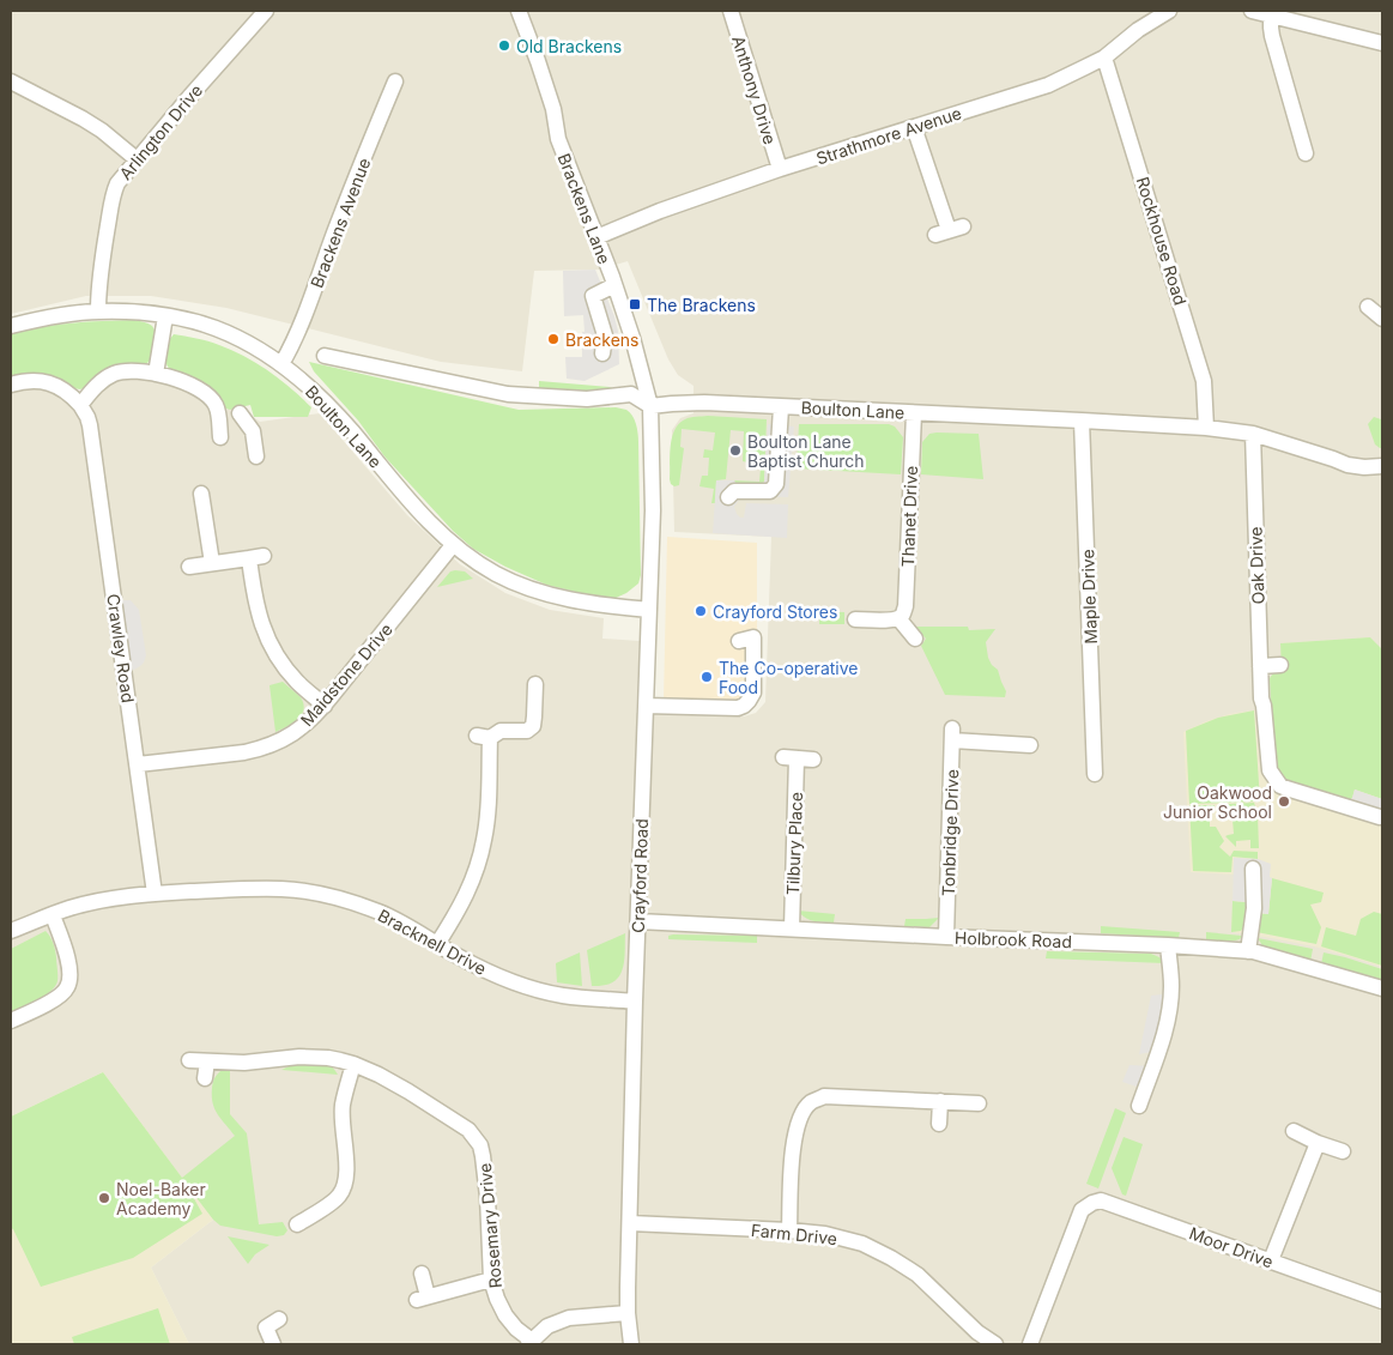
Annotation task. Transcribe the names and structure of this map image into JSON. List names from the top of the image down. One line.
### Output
{"streets":{"street":["Anthony Drive","Arlington Drive","Strathmore Avenue","Brackens Lane","Brackens Avenue","Rockhouse Road","Boulton Lane","Thanet Drive","Oak Drive","Maple Drive","Crawley Road","Maidstone Drive","Tonbridge Drive","Tilbury Place","Crayford Road","Holbrook Road","Bracknell Drive","Rosemary Drive","Farm Drive","Moor Drive"]},"crossings":[["Anthony Drive","Strathmore Avenue"],["Arlington Drive","Boulton Lane"],["Strathmore Avenue","Brackens Lane"],["Strathmore Avenue","Rockhouse Road"],["Brackens Lane","Boulton Lane"],["Brackens Lane","Crayford Road"],["Brackens Avenue","Boulton Lane"],["Rockhouse Road","Boulton Lane"],["Boulton Lane","Thanet Drive"],["Boulton Lane","Oak Drive"],["Boulton Lane","Maple Drive"],["Boulton Lane","Maidstone Drive"],["Boulton Lane","Crayford Road"],["Crawley Road","Maidstone Drive"],["Crawley Road","Bracknell Drive"],["Tonbridge Drive","Holbrook Road"],["Tilbury Place","Holbrook Road"],["Crayford Road","Holbrook Road"],["Crayford Road","Bracknell Drive"],["Crayford Road","Farm Drive"]],"places":{"other":["Old Brackens","Brackens","Boulton Lane Baptist Church","Crayford Stores","The Co-operative Food","Oakwood Junior School","Noel-Baker Academy"],"transit":["The Brackens"]}}
